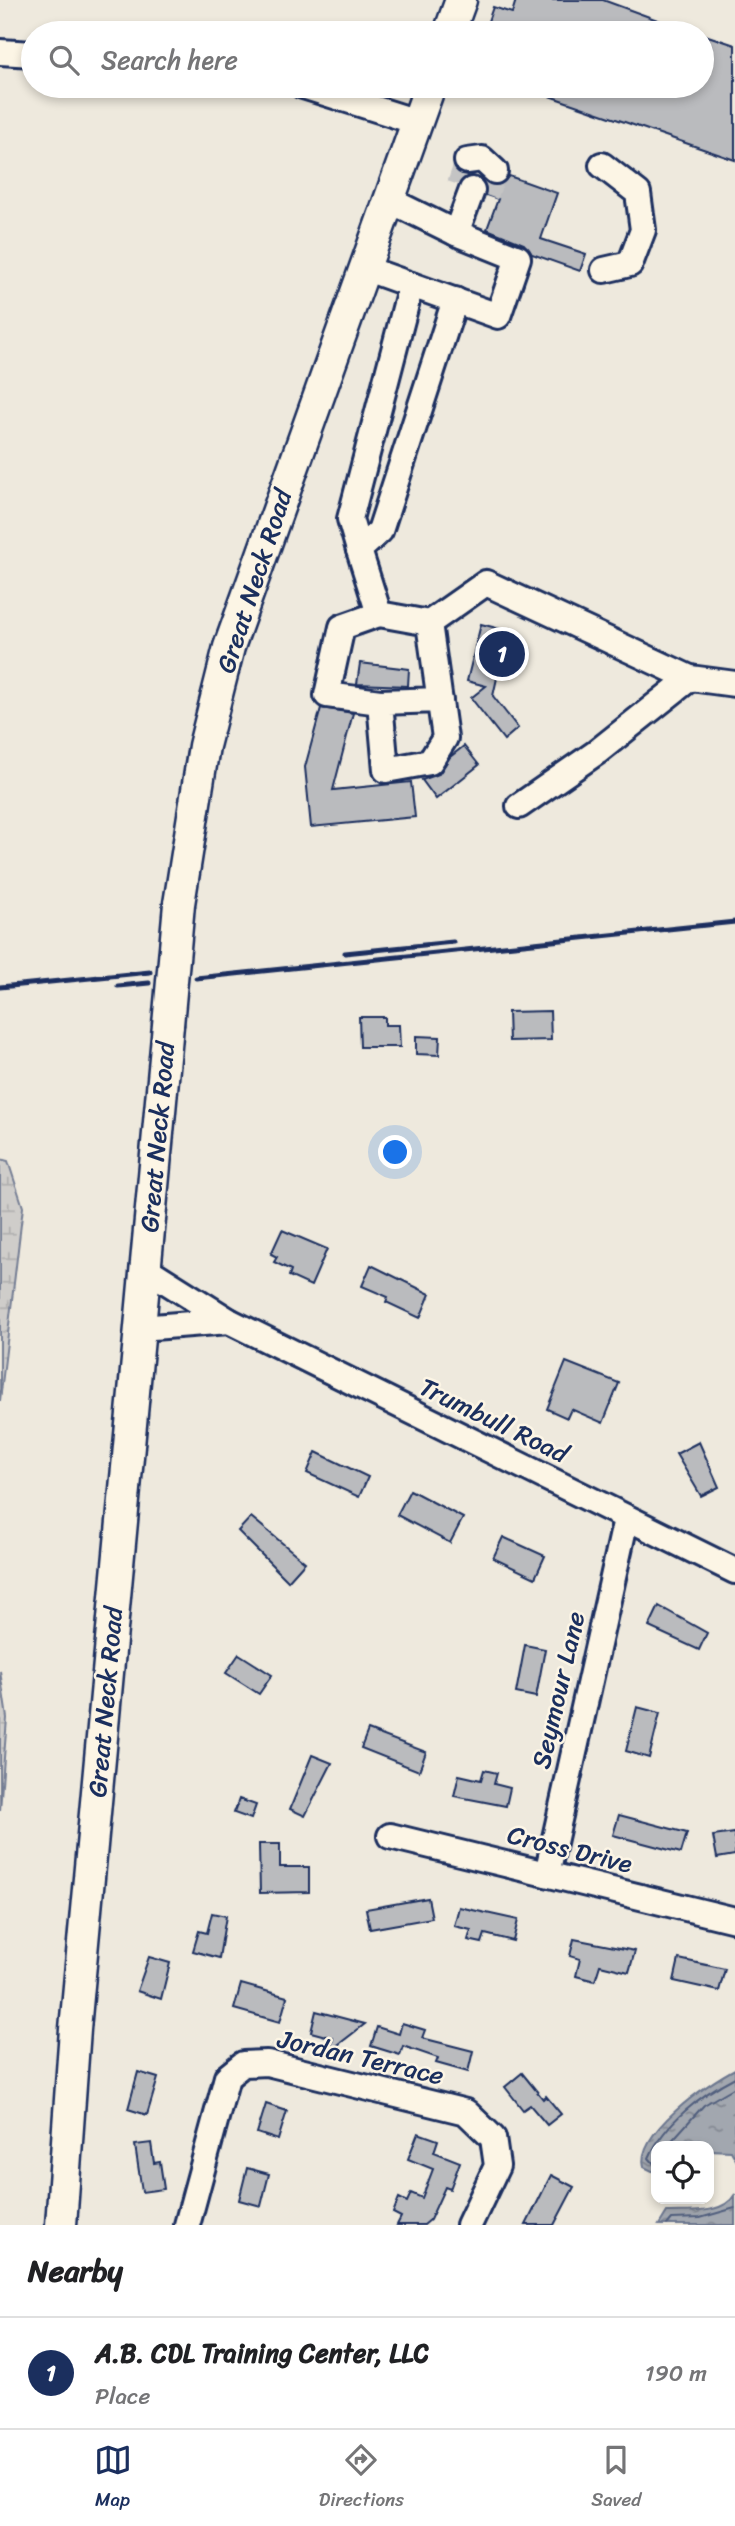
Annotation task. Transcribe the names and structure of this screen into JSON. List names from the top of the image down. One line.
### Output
{"streets":{"main road":["Great Neck Road"],"street":["Trumbull Road","Seymour Lane","Cross Drive","Jordan Terrace"]},"crossings":[["Great Neck Road","Trumbull Road"],["Trumbull Road","Seymour Lane"],["Seymour Lane","Cross Drive"]],"page":{"search":"Search here","pins":"1","heading":"Nearby","list":[{"mark":"1","name":"A.B. CDL Training Center, LLC","note":"Place","value":"190 m"}],"nav":["Map","Directions","Saved"]}}
